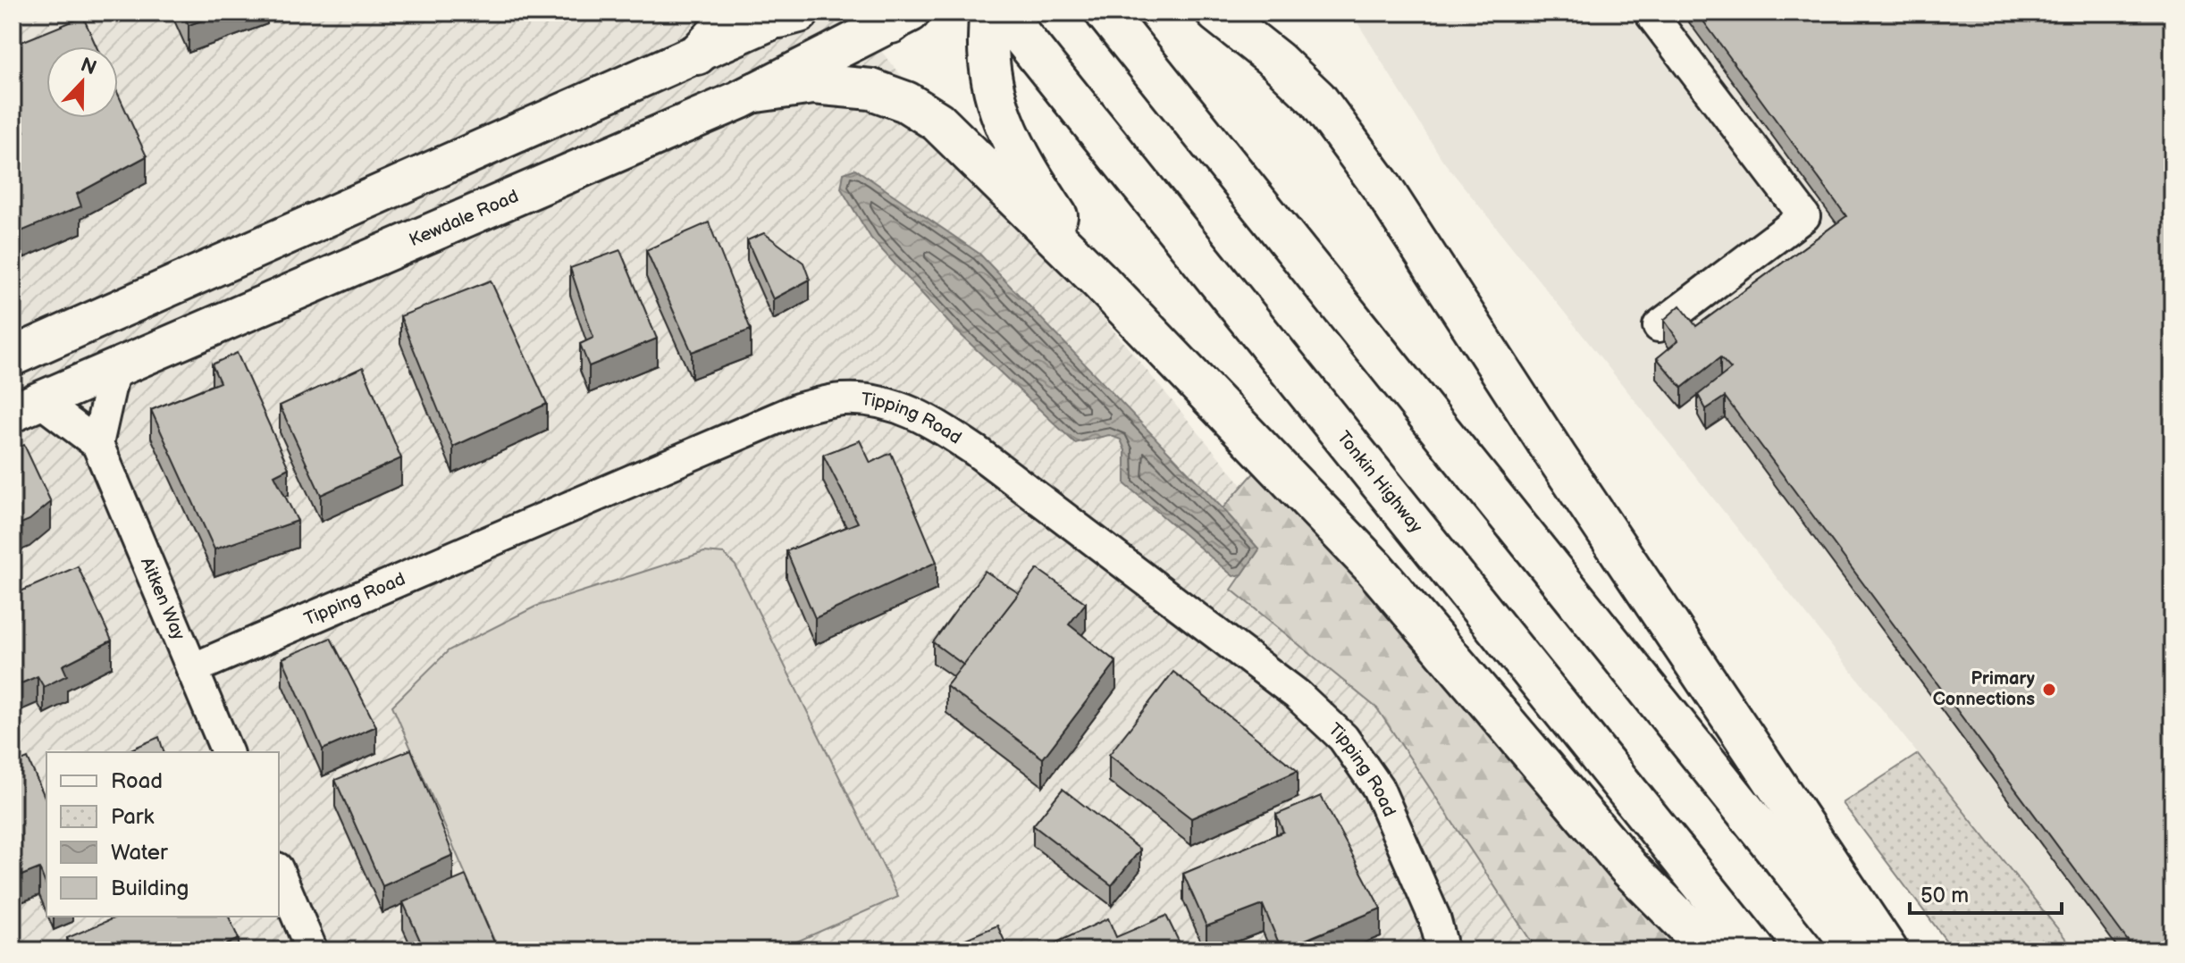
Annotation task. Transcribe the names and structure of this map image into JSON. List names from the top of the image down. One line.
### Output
{"streets":{"highway":["Tonkin Highway"],"main road":["Kewdale Road"],"street":["Tipping Road","Aitken Way"]},"crossings":[["Tipping Road","Aitken Way"]],"places":["Primary Connections"],"legend":["Road","Park","Water","Building"],"scale_bar":"50 m","north":"top"}
